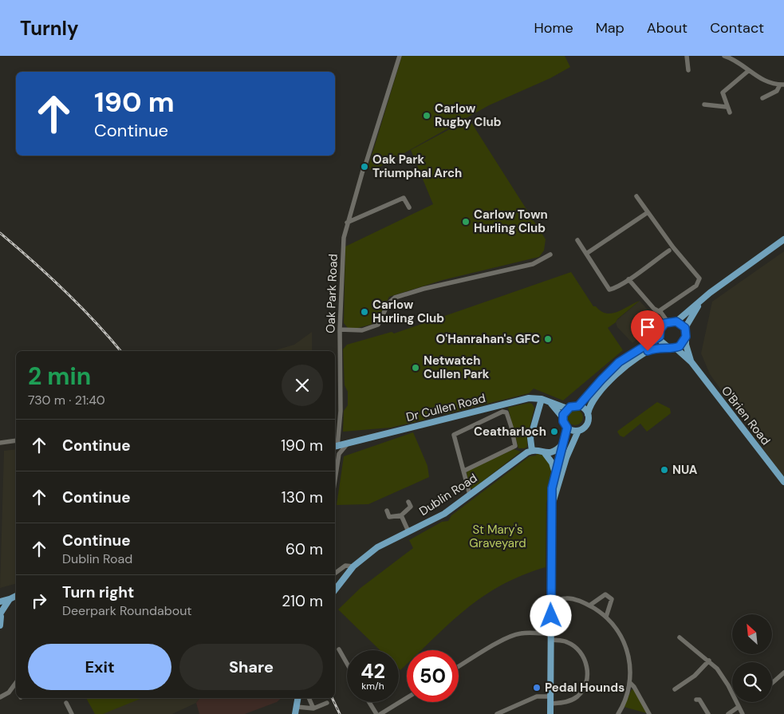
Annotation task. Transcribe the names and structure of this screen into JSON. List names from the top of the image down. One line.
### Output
{"streets":{"main road":["Dr Cullen Road","O'Brien Road","Dublin Road"],"street":["Oak Park Road"]},"parks":["St Mary's Graveyard"],"places":["Carlow Rugby Club","Oak Park Triumphal Arch","Carlow Town Hurling Club","Carlow Hurling Club","O'Hanrahan's GFC","Netwatch Cullen Park","Ceatharloch","NUA","Pedal Hounds"],"north":"top left","page":{"header":"Turnly","nav":["Home","Map","About","Contact"],"turn":["190 m","Continue"],"heading":["2 min","730 m · 21:40"],"list":[{"name":"Continue","value":"190 m"},{"name":"Continue","value":"130 m"},{"name":"Continue","note":"Dublin Road","value":"60 m"},{"name":"Turn right","note":"Deerpark Roundabout","value":"210 m"}],"buttons":["Exit","Share"],"speed":"42 km/h","limit":"50"}}
